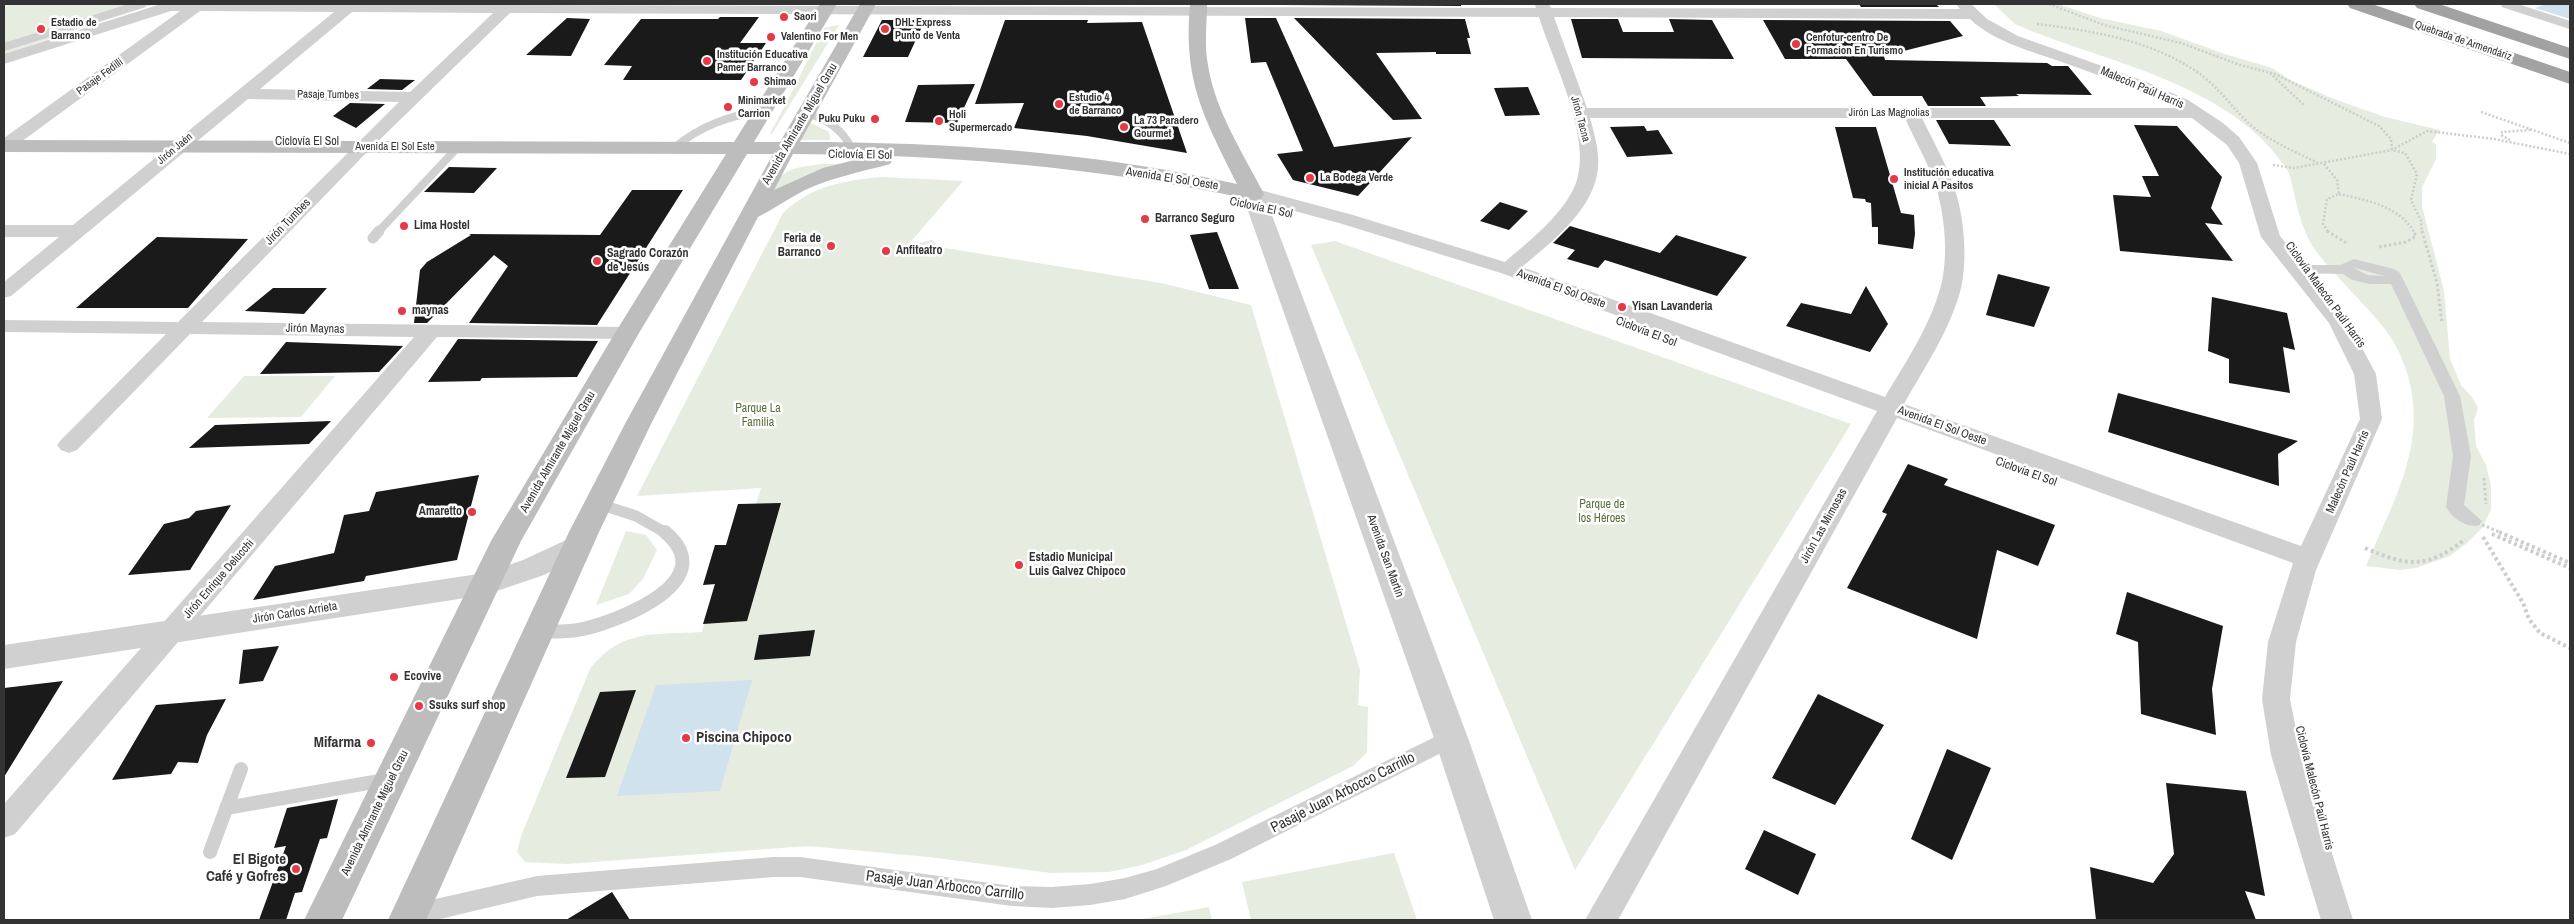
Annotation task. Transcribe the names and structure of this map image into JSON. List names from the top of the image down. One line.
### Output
{"streets":{"highway":["Quebrada de Armendáriz"],"main road":["Avenida Almirante Miguel Grau","Avenida El Sol Este","Avenida El Sol Oeste"],"street":["Pasaje Fedilli","Malecón Paúl Harris","Pasaje Tumbes","Jirón Las Magnolias","Jirón Tacna","Jirón Jaén","Jirón Tumbes","Jirón Maynas","Jirón Las Mimosas","Avenida San Martín","Jirón Enrique Delucchi","Jirón Carlos Arrieta","Pasaje Juan Arbocco Carrillo"]},"crossings":[["Pasaje Fedilli","Avenida El Sol Este"],["Malecón Paúl Harris","Jirón Las Magnolias"],["Malecón Paúl Harris","Avenida El Sol Oeste"],["Pasaje Tumbes","Jirón Jaén"],["Pasaje Tumbes","Jirón Tumbes"],["Jirón Las Magnolias","Jirón Tacna"],["Jirón Las Magnolias","Jirón Las Mimosas"],["Jirón Tacna","Avenida El Sol Oeste"],["Avenida Almirante Miguel Grau","Avenida El Sol Este"],["Avenida Almirante Miguel Grau","Avenida El Sol Oeste"],["Avenida Almirante Miguel Grau","Jirón Maynas"],["Avenida Almirante Miguel Grau","Jirón Carlos Arrieta"],["Avenida Almirante Miguel Grau","Pasaje Juan Arbocco Carrillo"],["Avenida El Sol Este","Jirón Jaén"],["Avenida El Sol Este","Avenida El Sol Oeste"],["Avenida El Sol Este","Jirón Tumbes"],["Avenida El Sol Oeste","Jirón Las Mimosas"],["Avenida El Sol Oeste","Avenida San Martín"],["Jirón Tumbes","Jirón Maynas"],["Jirón Maynas","Jirón Enrique Delucchi"],["Avenida San Martín","Pasaje Juan Arbocco Carrillo"],["Jirón Enrique Delucchi","Jirón Carlos Arrieta"]],"parks":["Parque La Familia","Parque de los Héroes"],"places":["Saori","Estadio de Barranco","DHL Express Punto de Venta","Valentino For Men","Cenfotur-centro De Formacion En Turismo","Institución Educativa Pamer Barranco","Shimao","Estudio 4 de Barranco","Minimarket Carrion","Puku Puku","Holi Supermercado","La 73 Paradero Gourmet","La Bodega Verde","Institución educativa inicial A Pasitos","Barranco Seguro","Lima Hostel","Feria de Barranco","Anfiteatro","Sagrado Corazón de Jesús","Yisan Lavanderia","maynas","Amaretto","Estadio Municipal Luis Galvez Chipoco","Ecovive","Ssuks surf shop","Piscina Chipoco","Mifarma","El Bigote Café y Gofres"]}
